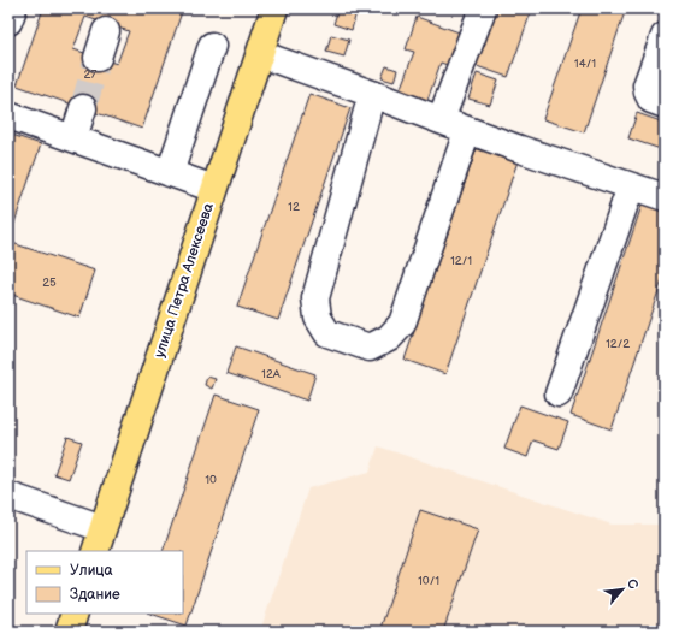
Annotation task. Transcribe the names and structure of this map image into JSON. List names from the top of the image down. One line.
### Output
{"streets":{"main road":["улица Петра Алексеева"]},"house_numbers":["14/1","27","12","12/1","25","12/2","12А","10","10/1"],"legend":["Улица","Здание"],"north":"top right"}
